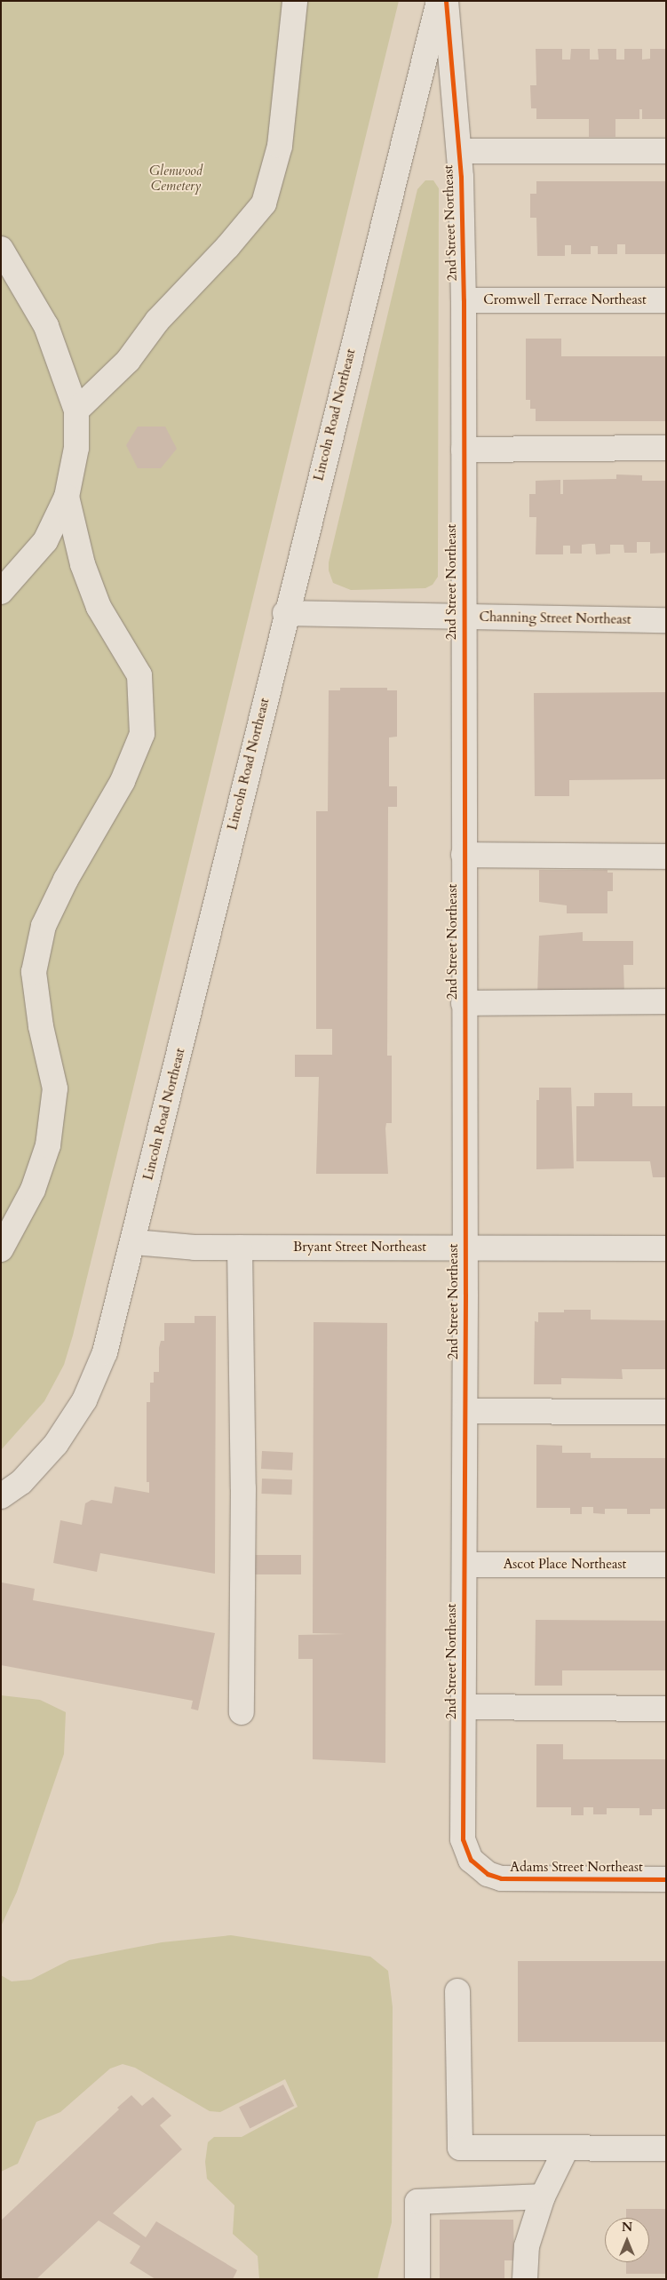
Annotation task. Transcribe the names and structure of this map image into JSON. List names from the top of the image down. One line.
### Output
{"streets":{"street":["2nd Street Northeast","Cromwell Terrace Northeast","Lincoln Road Northeast","Channing Street Northeast","Bryant Street Northeast","Ascot Place Northeast","Adams Street Northeast"]},"crossings":[["2nd Street Northeast","Cromwell Terrace Northeast"],["2nd Street Northeast","Channing Street Northeast"],["2nd Street Northeast","Bryant Street Northeast"],["2nd Street Northeast","Ascot Place Northeast"],["2nd Street Northeast","Adams Street Northeast"],["Lincoln Road Northeast","Channing Street Northeast"],["Lincoln Road Northeast","Bryant Street Northeast"]],"parks":["Glenwood Cemetery"],"north":"top"}
